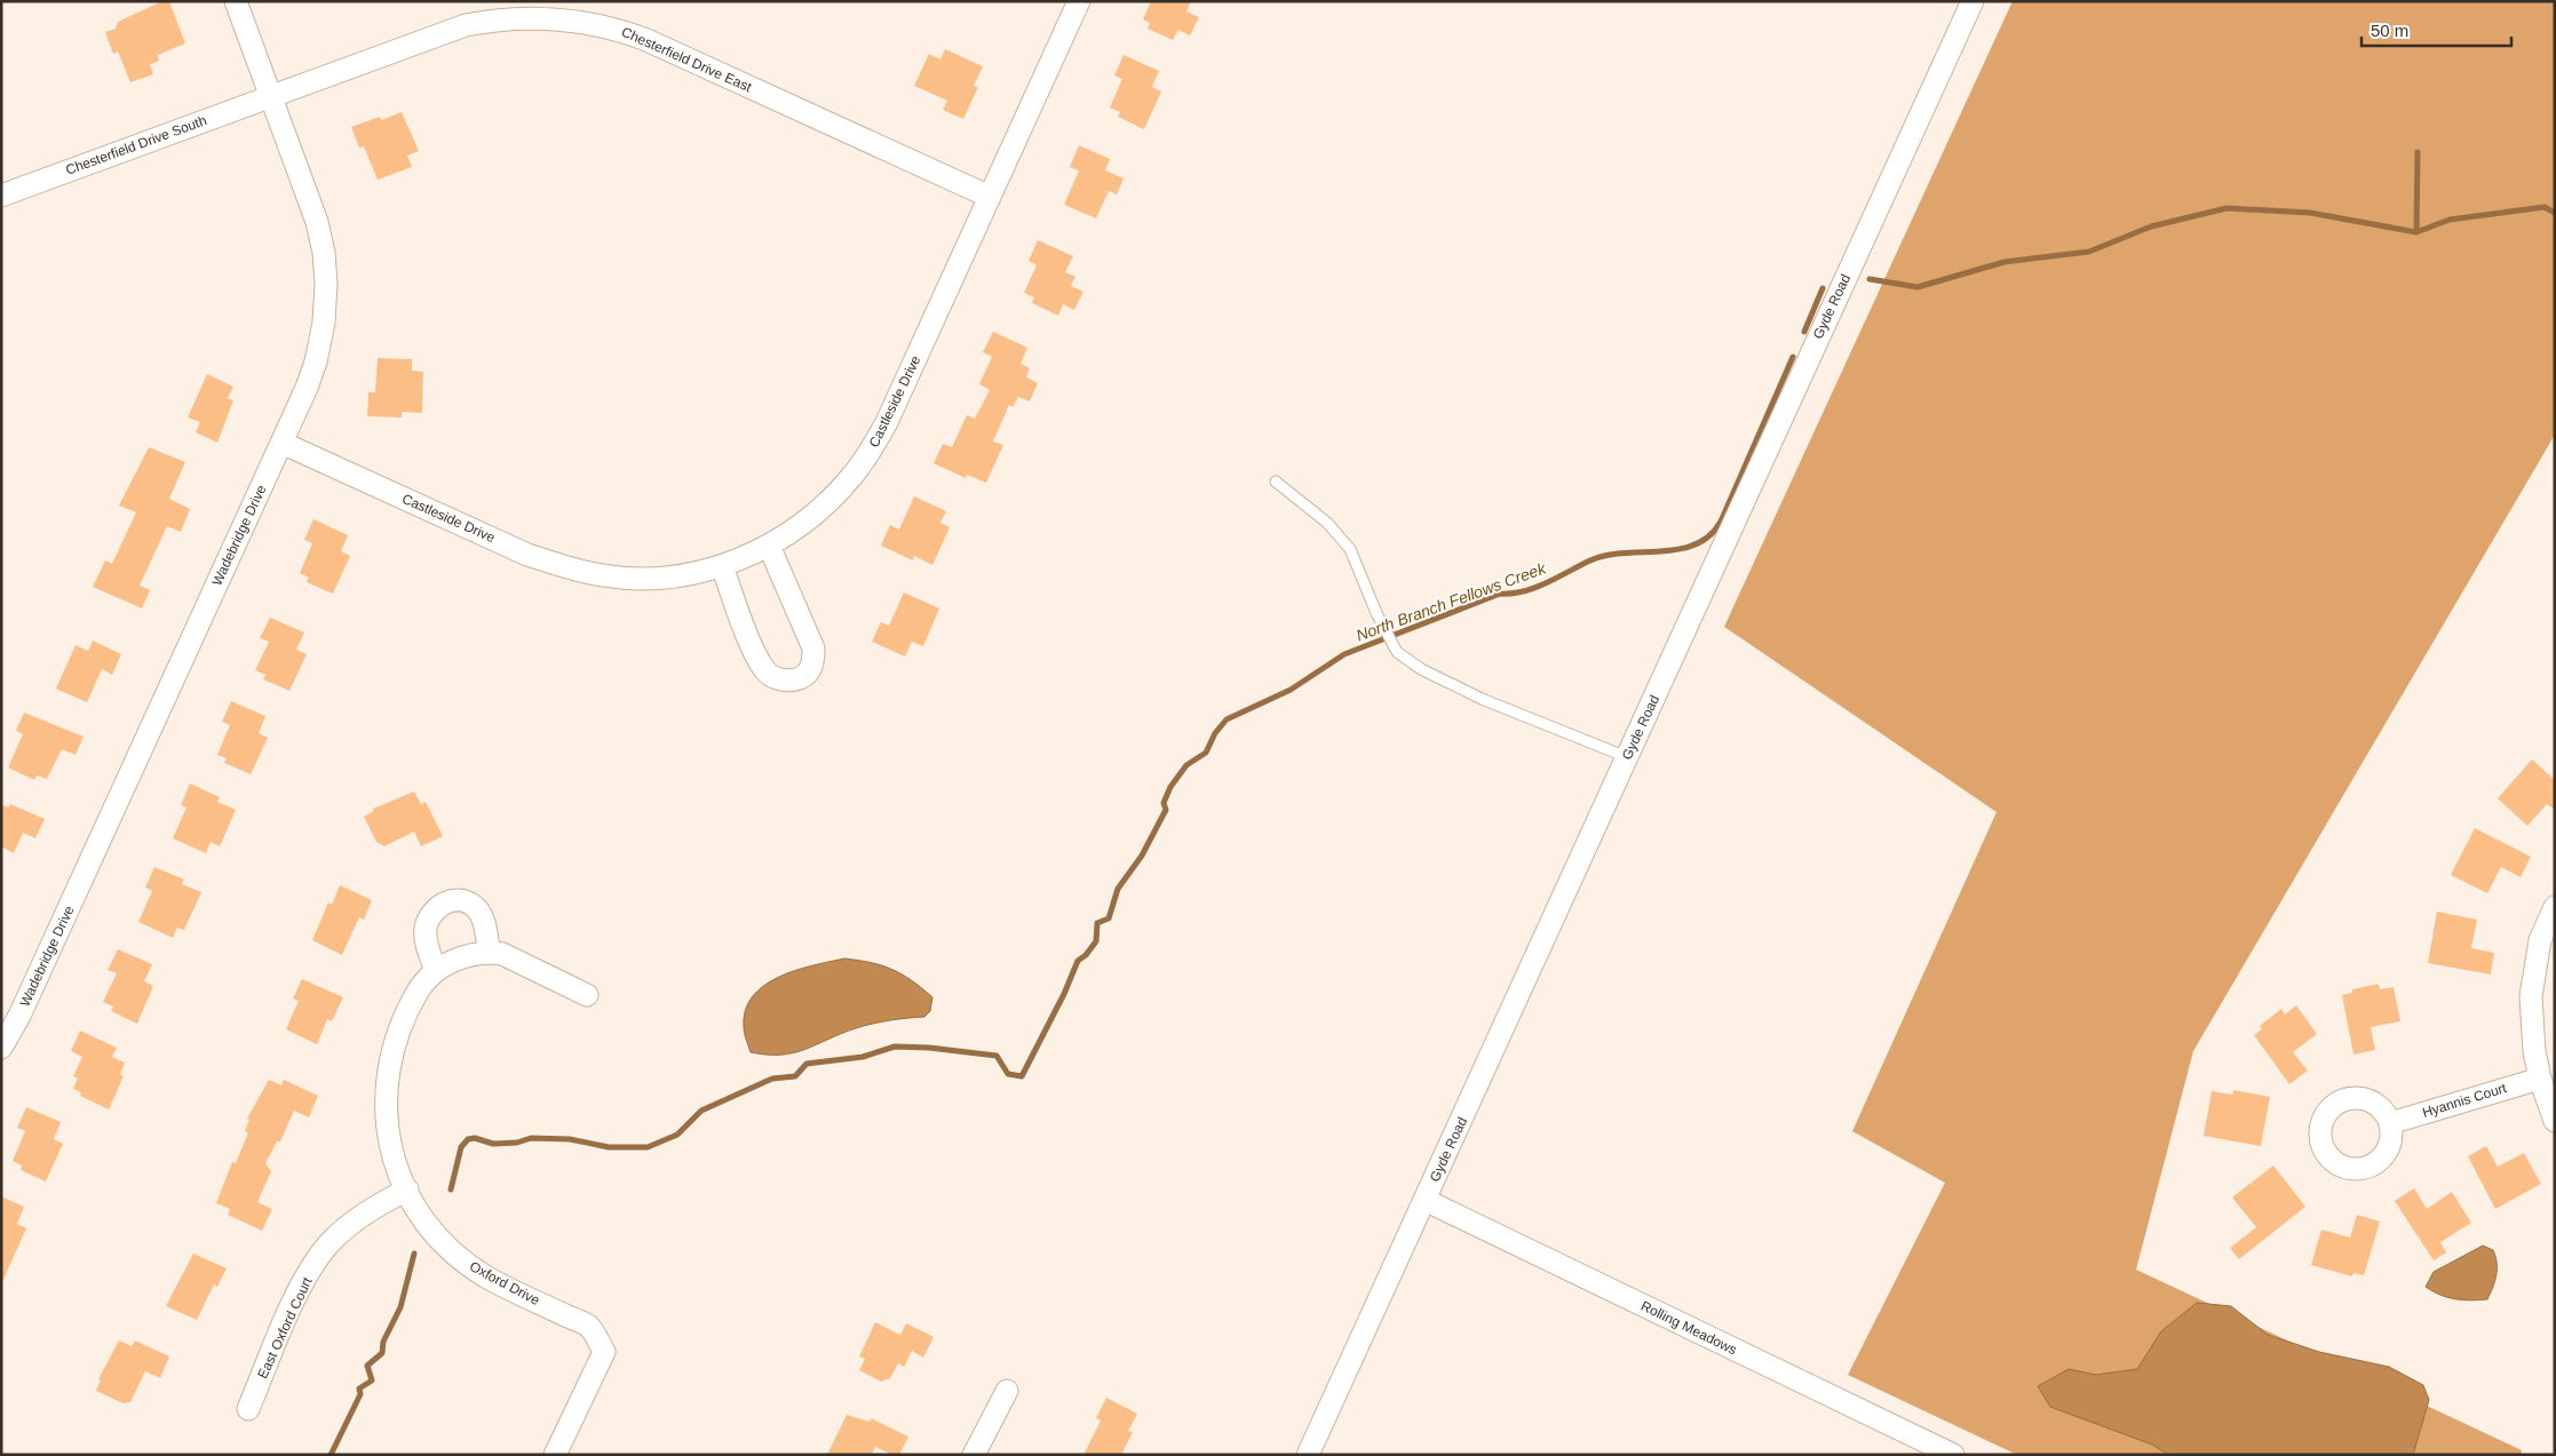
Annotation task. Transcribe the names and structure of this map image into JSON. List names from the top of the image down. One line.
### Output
{"streets":{"street":["Chesterfield Drive East","Chesterfield Drive South","Gyde Road","Castleside Drive","Wadebridge Drive","Hyannis Court","Oxford Drive","East Oxford Court","Rolling Meadows"]},"crossings":[["Chesterfield Drive East","Chesterfield Drive South"],["Chesterfield Drive East","Castleside Drive"],["Chesterfield Drive East","Wadebridge Drive"],["Chesterfield Drive South","Wadebridge Drive"],["Gyde Road","Rolling Meadows"],["Castleside Drive","Wadebridge Drive"],["Oxford Drive","East Oxford Court"]],"water":["North Branch Fellows Creek"],"scale_bar":"50 m"}
